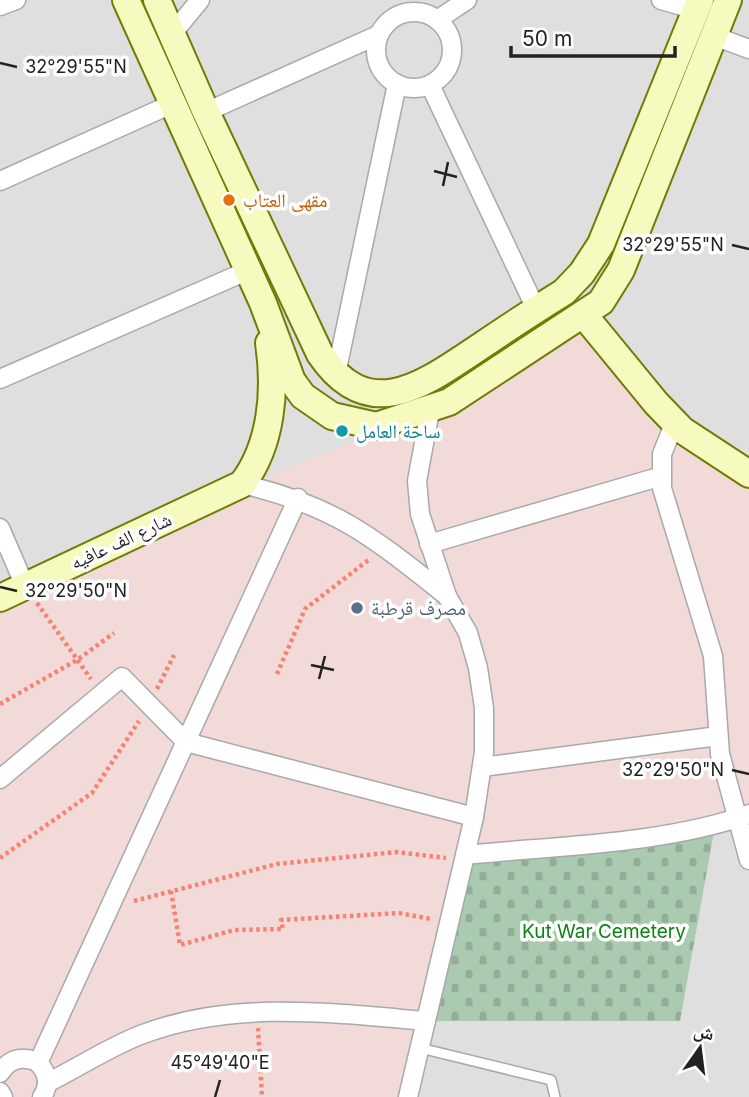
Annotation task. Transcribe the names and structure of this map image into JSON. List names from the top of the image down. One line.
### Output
{"streets":{"street":["شارع الف عافيه"]},"parks":["Kut War Cemetery"],"places":["مقهى العتاب","ساحة العامل","مصرف قرطبة"],"scale_bar":"50 m","north":"top","coordinates":["32°29'55\"N","32°29'50\"N","45°49'40\"E"]}
